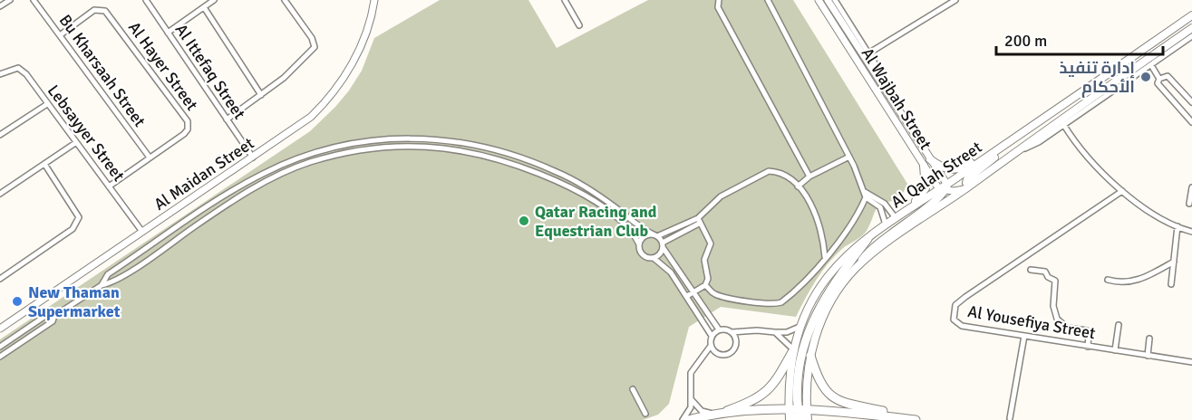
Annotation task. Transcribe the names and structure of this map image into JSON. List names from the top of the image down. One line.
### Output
{"streets":{"main road":["Al Qalah Street"],"street":["Al Hayer Street","Bu Kharsaah Street","Al Ittefaq Street","Al Wajbah Street","Lebsayyer Street","Al Maidan Street","Al Yousefiya Street"]},"crossings":[["Al Hayer Street","Bu Kharsaah Street"],["Al Hayer Street","Lebsayyer Street"],["Al Ittefaq Street","Al Maidan Street"],["Al Wajbah Street","Al Qalah Street"],["Lebsayyer Street","Al Maidan Street"]],"places":["إدارة تنفيذ الأحكام","Qatar Racing and Equestrian Club","New Thaman Supermarket"],"scale_bar":"200 m"}
